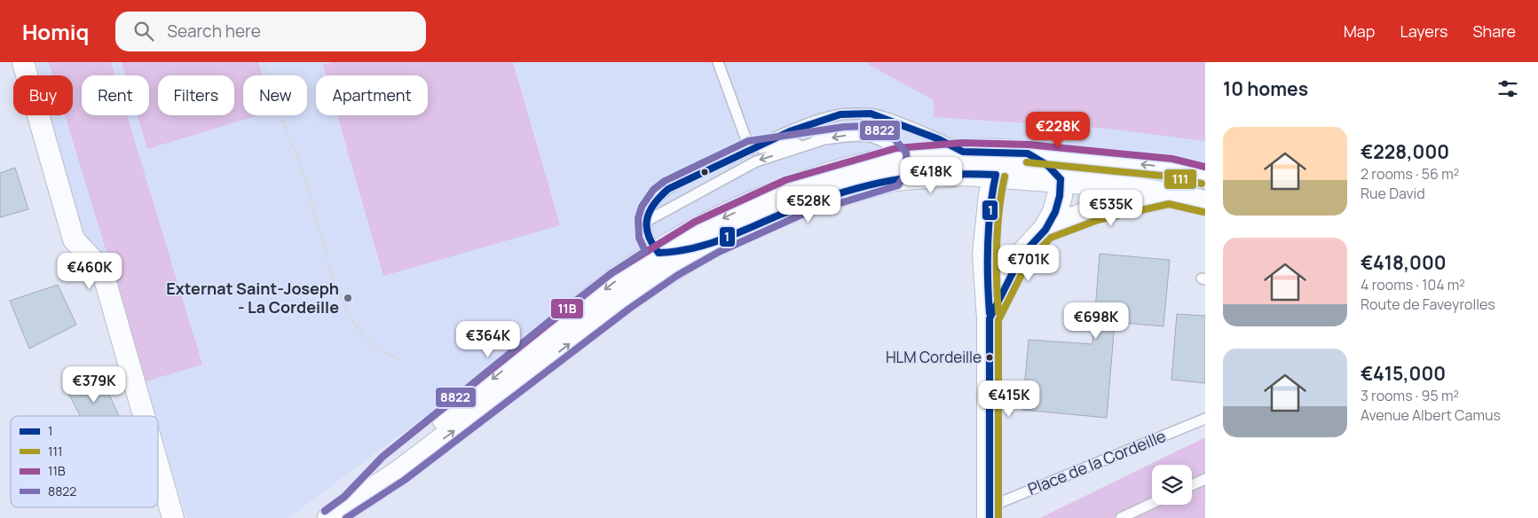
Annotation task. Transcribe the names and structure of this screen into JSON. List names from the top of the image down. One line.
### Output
{"streets":{"lane":["Place de la Cordeille"]},"places":["Externat Saint-Joseph - La Cordeille","HLM Cordeille"],"lines":["transit line 1","transit line 8822","transit line 11B","transit line 111"],"legend":["1","111","11B","8822"],"page":{"header":"Homiq","search":"Search here","nav":["Map","Layers","Share"],"heading":"10 homes","chip":["Buy","Rent","Filters","New","Apartment"],"price":["€228K","€418K","€528K","€535K","€701K","€460K","€698K","€364K","€379K","€415K"],"list":[{"name":"€228,000","note":"2 rooms · 56 m² · Rue David"},{"name":"€418,000","note":"4 rooms · 104 m² · Route de Faveyrolles"},{"name":"€415,000","note":"3 rooms · 95 m² · Avenue Albert Camus"}]}}
